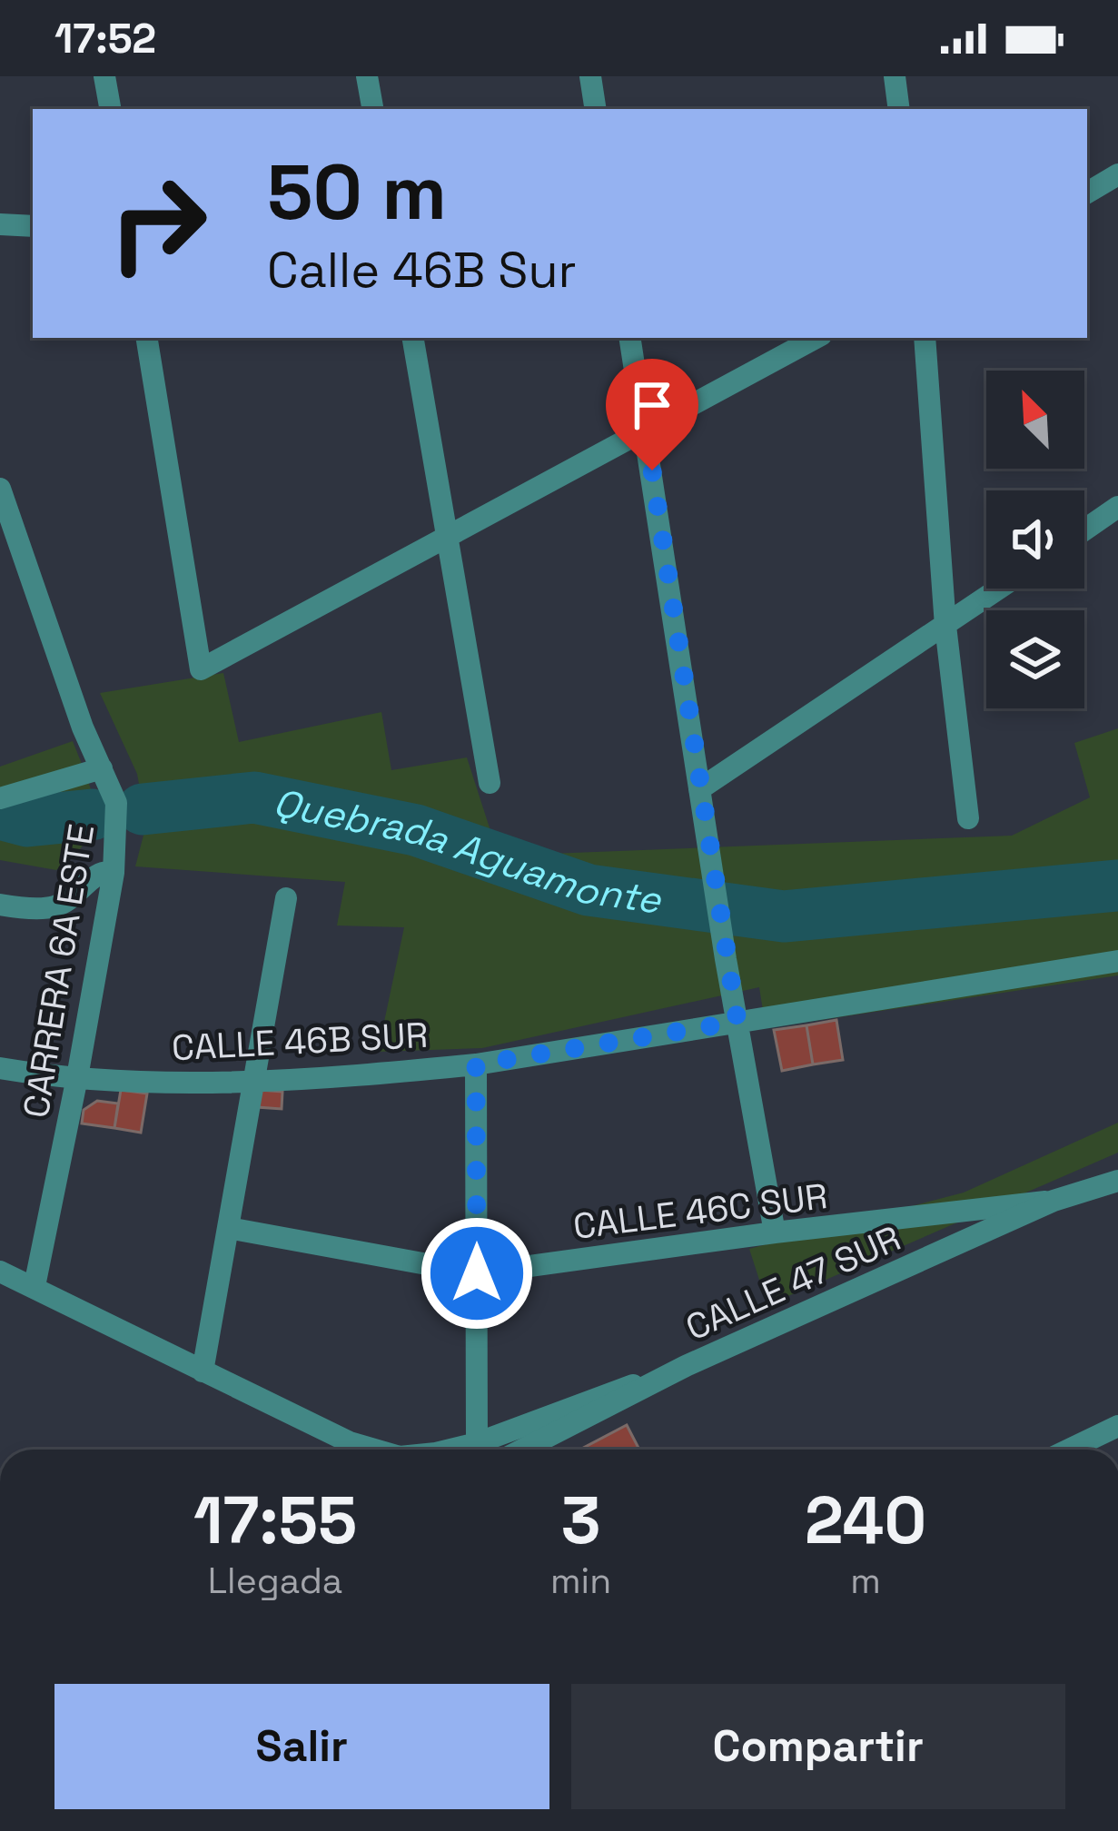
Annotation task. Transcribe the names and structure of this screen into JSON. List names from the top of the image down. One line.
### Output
{"streets":{"street":["CARRERA 6A ESTE","CALLE 46B SUR","CALLE 46C SUR","CALLE 47 SUR"]},"crossings":[["CARRERA 6A ESTE","CALLE 46B SUR"],["CALLE 46C SUR","CALLE 47 SUR"]],"water":["Quebrada Aguamonte"],"north":"top left","page":{"status":"17:52","turn":["50 m","Calle 46B Sur"],"eta":["17:55","Llegada","3","min","240","m"],"buttons":["Salir","Compartir"]}}
